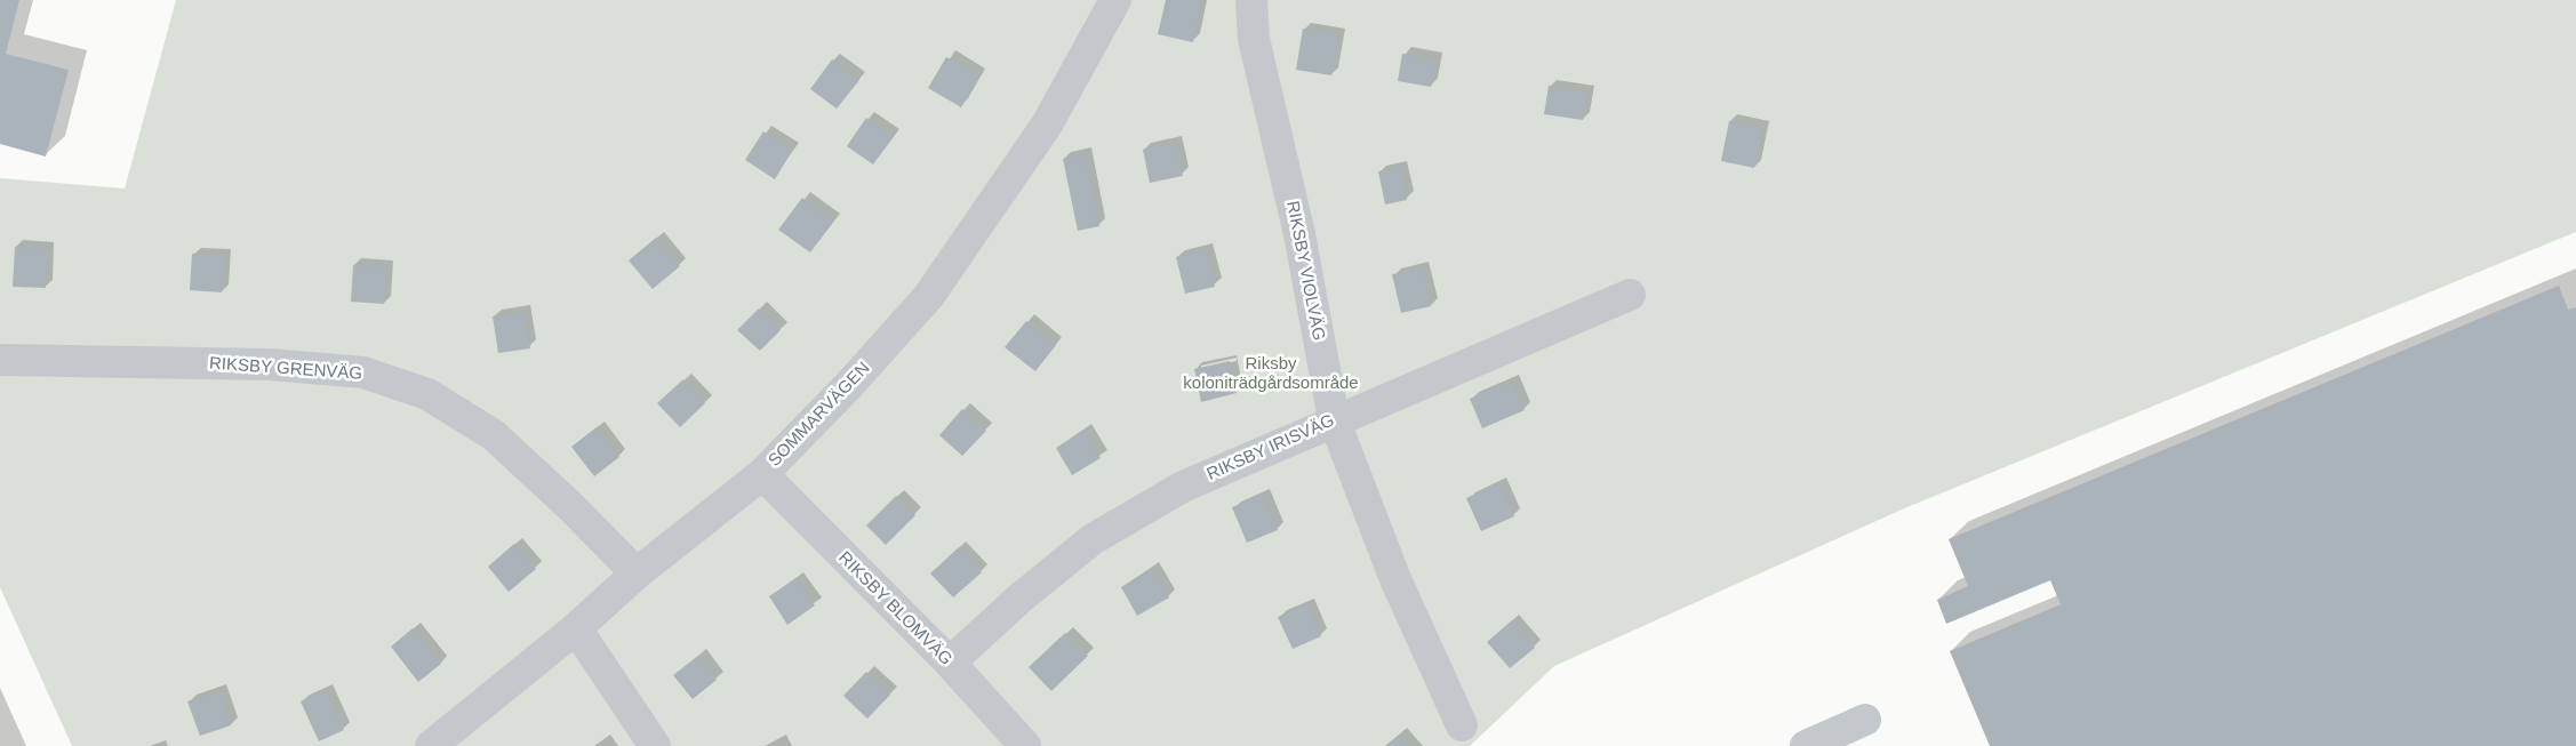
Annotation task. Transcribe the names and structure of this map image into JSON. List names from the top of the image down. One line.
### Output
{"streets":{"street":["RIKSBY VIOLVÄG","RIKSBY GRENVÄG","SOMMARVÄGEN","RIKSBY IRISVÄG","RIKSBY BLOMVÄG"]},"crossings":[["RIKSBY VIOLVÄG","RIKSBY IRISVÄG"],["RIKSBY GRENVÄG","SOMMARVÄGEN"],["SOMMARVÄGEN","RIKSBY BLOMVÄG"],["RIKSBY IRISVÄG","RIKSBY BLOMVÄG"]],"parks":["Riksby koloniträdgårdsområde"]}
